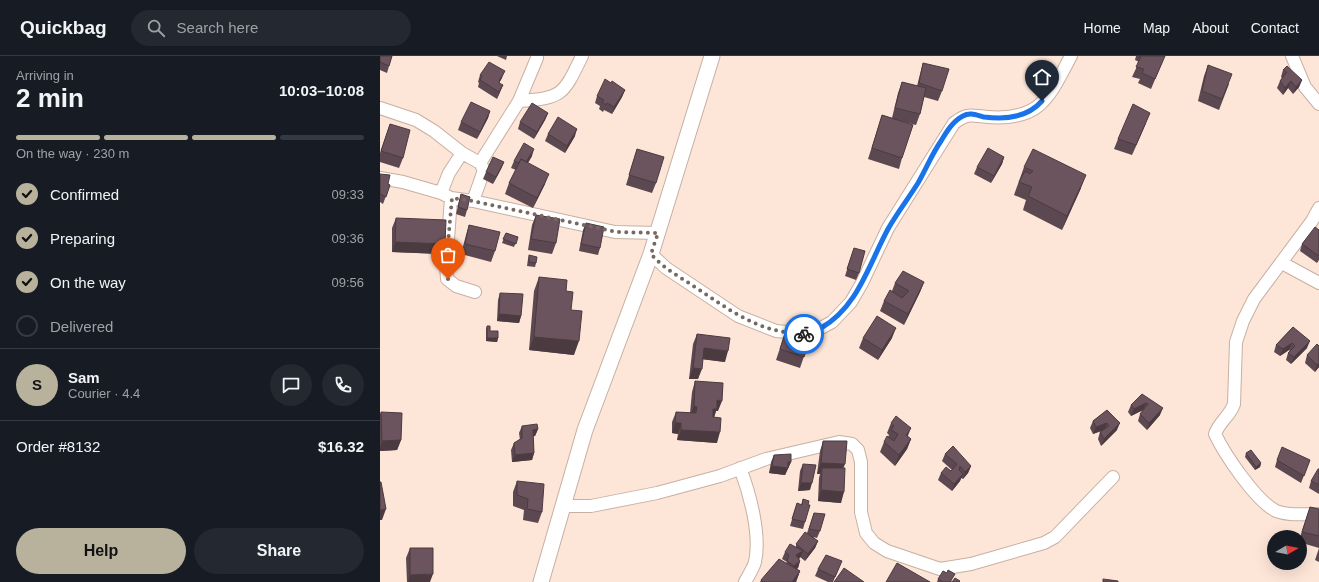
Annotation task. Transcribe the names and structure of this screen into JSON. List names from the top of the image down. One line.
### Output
{"north":"right","page":{"header":"Quickbag","search":"Search here","nav":["Home","Map","About","Contact"],"heading":["2 min","Arriving in","10:03–10:08"],"panel":["Sam","Courier · 4.4","Order #8132","$16.32"],"bar":"On the way · 230 m","list":[["Confirmed","09:33"],["Preparing","09:36"],["On the way","09:56"],"Delivered"],"round":"S","buttons":["Help","Share"]}}
